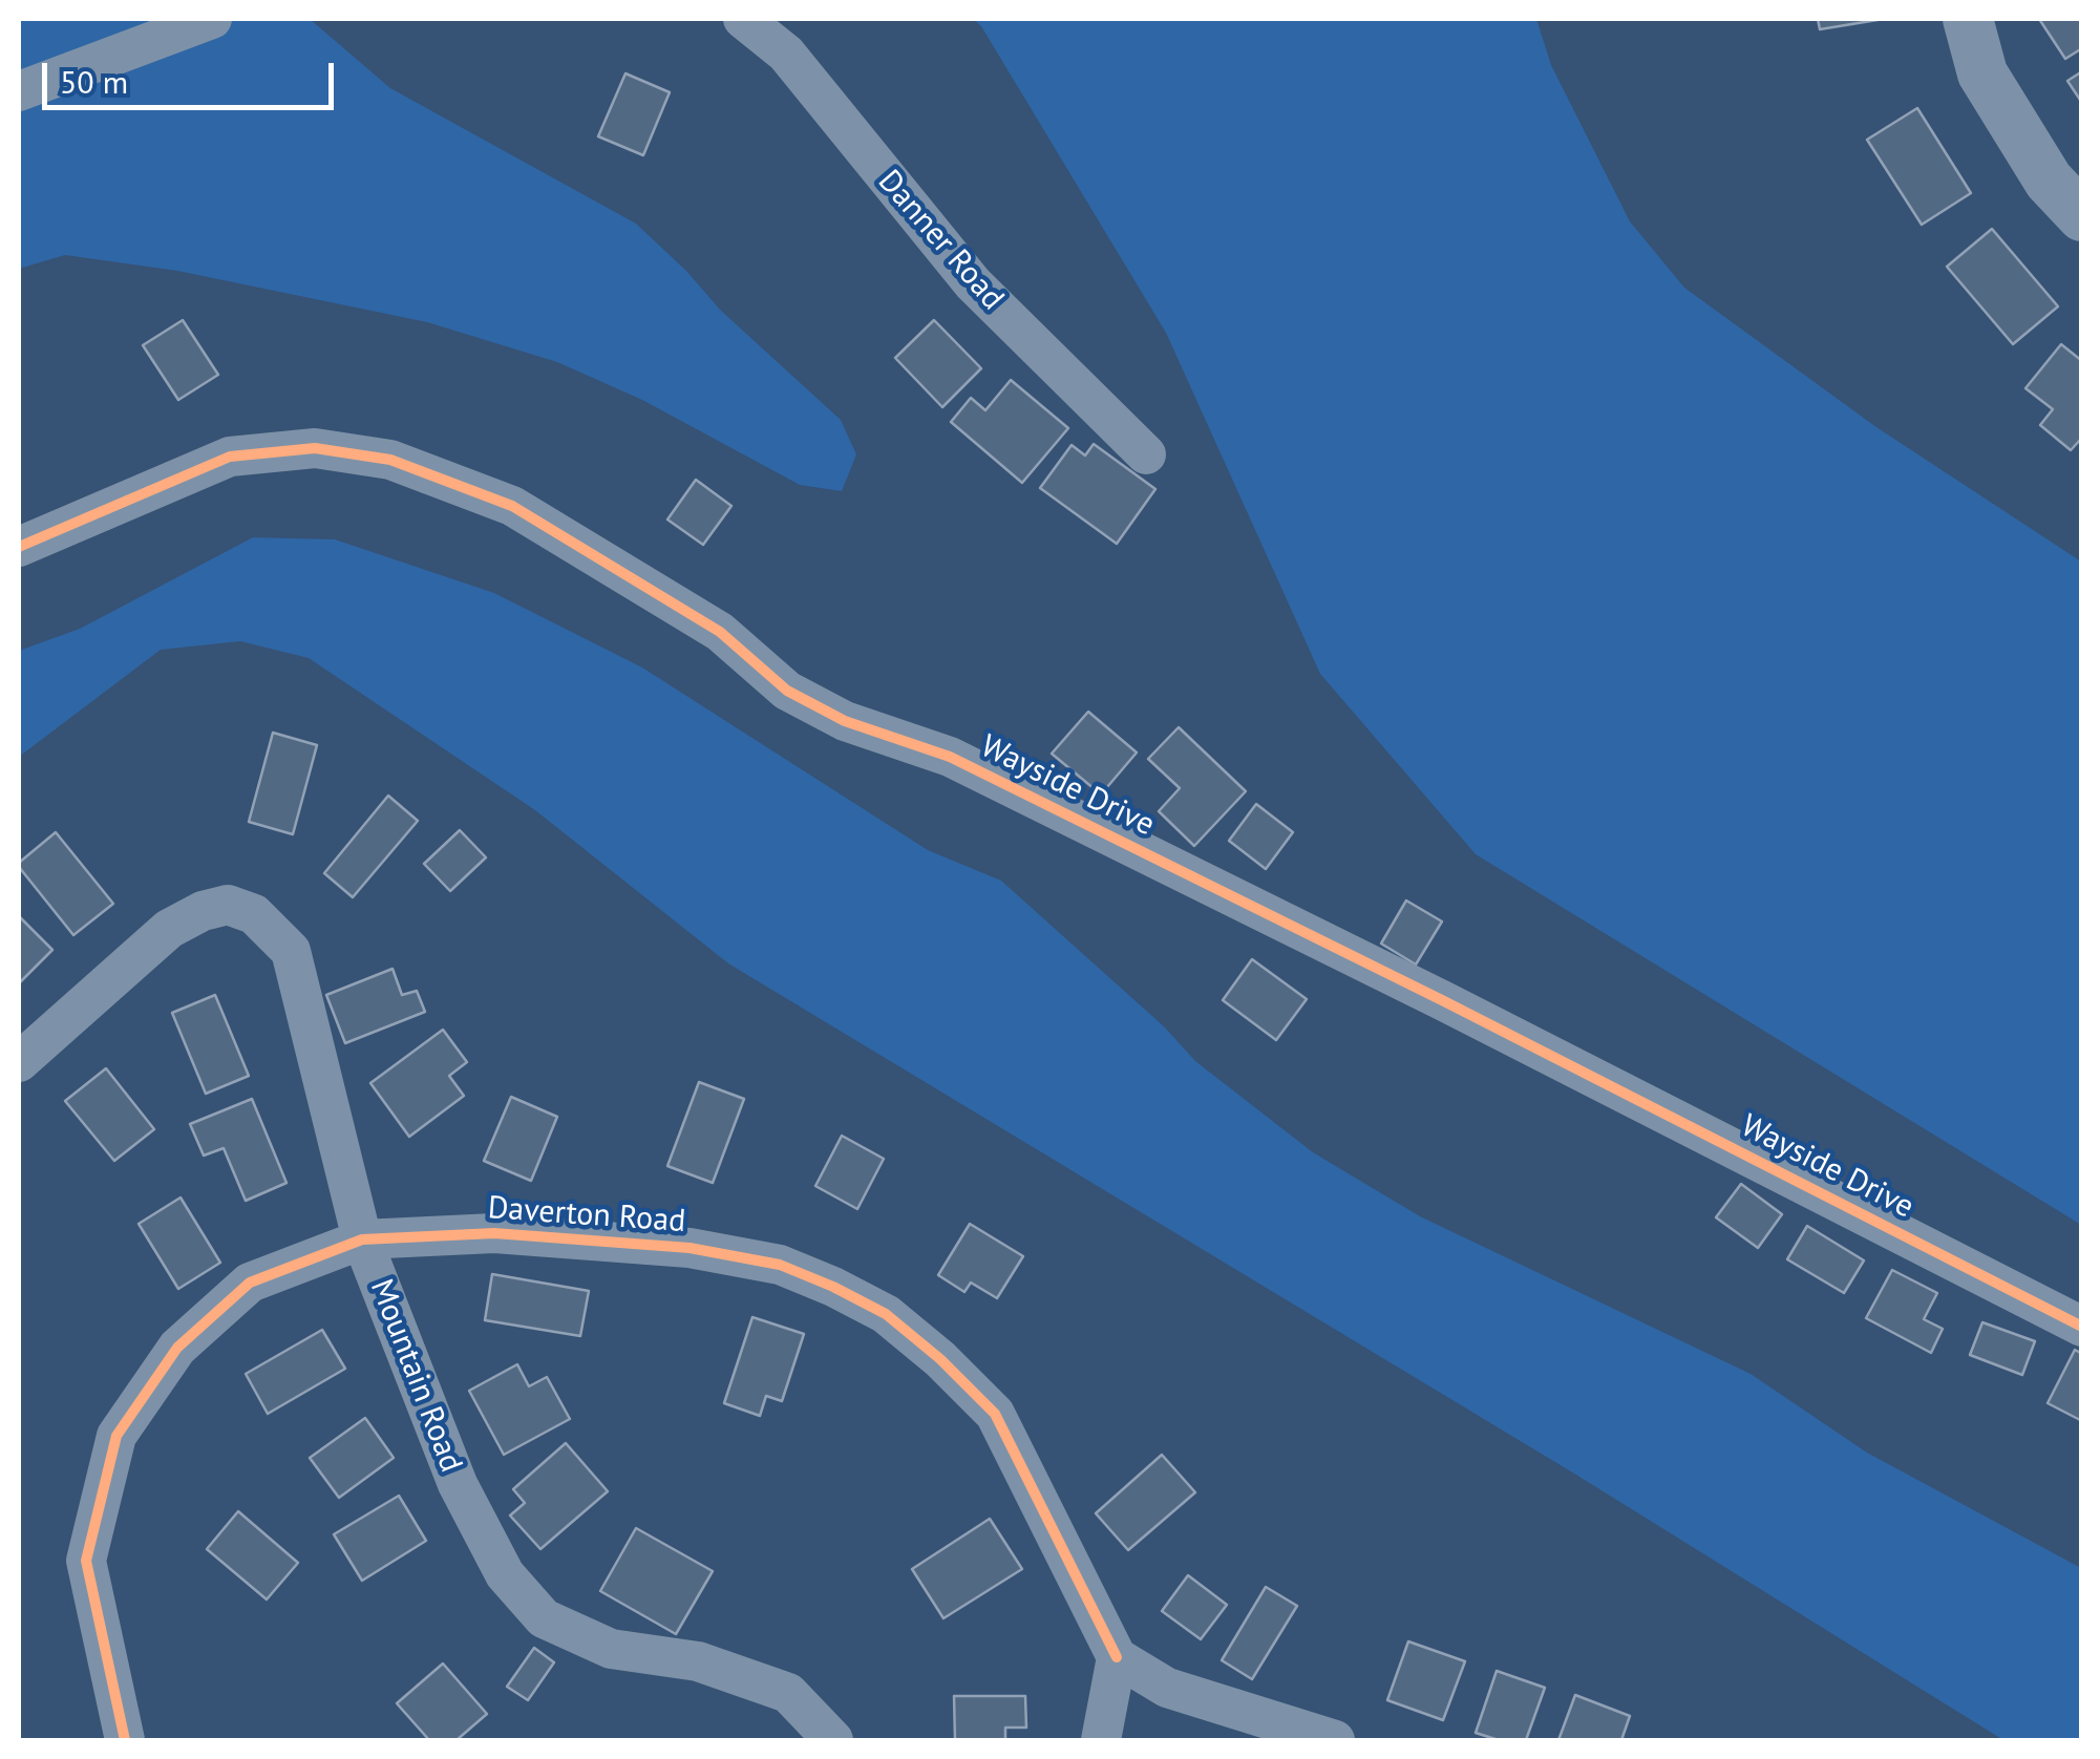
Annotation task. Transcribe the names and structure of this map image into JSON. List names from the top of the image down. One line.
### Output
{"streets":{"street":["Danner Road","Wayside Drive","Daverton Road","Mountain Road"]},"crossings":[["Daverton Road","Mountain Road"]],"scale_bar":"50 m"}
